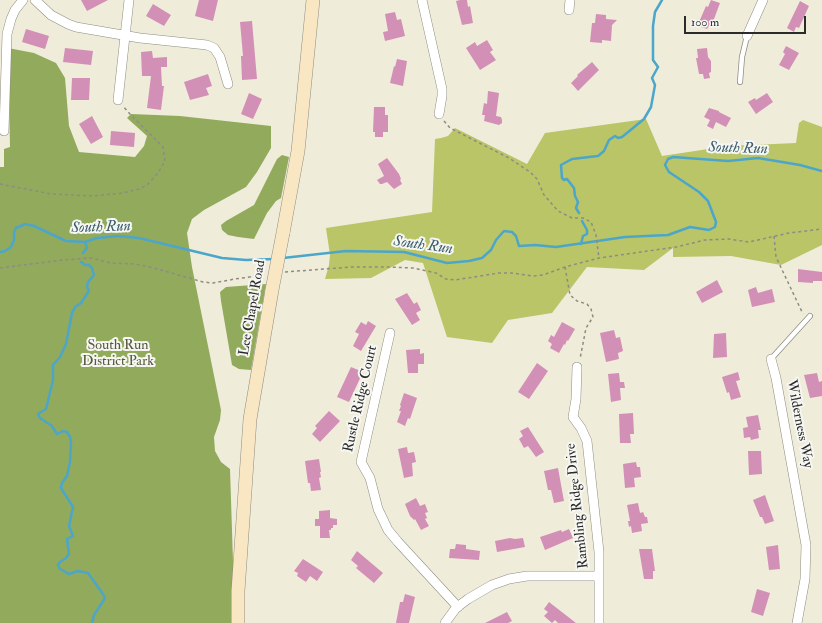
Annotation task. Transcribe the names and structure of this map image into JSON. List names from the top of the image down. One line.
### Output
{"streets":{"main road":["Lee Chapel Road"],"street":["Rustle Ridge Court","Wilderness Way","Rambling Ridge Drive"]},"water":["South Run"],"parks":["South Run District Park"],"scale_bar":"100 m"}
